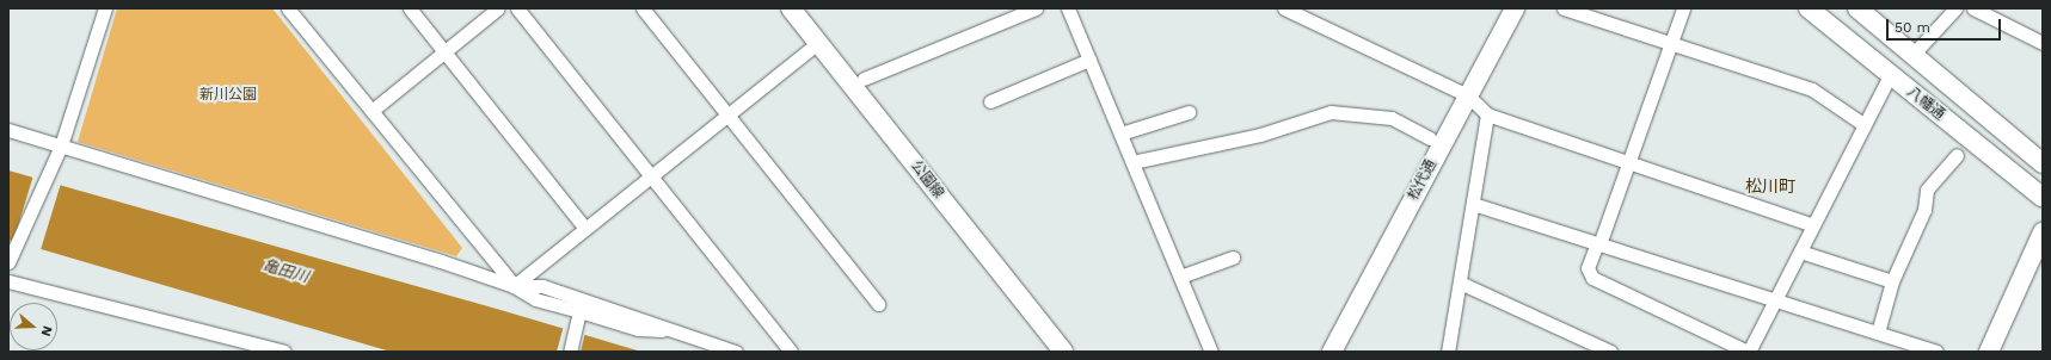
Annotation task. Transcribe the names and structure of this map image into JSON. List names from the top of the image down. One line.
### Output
{"streets":{"street":["八幡通","公園線","松代通"]},"districts":["松川町"],"water":["亀田川"],"parks":["新川公園"],"scale_bar":"50 m","north":"right"}
